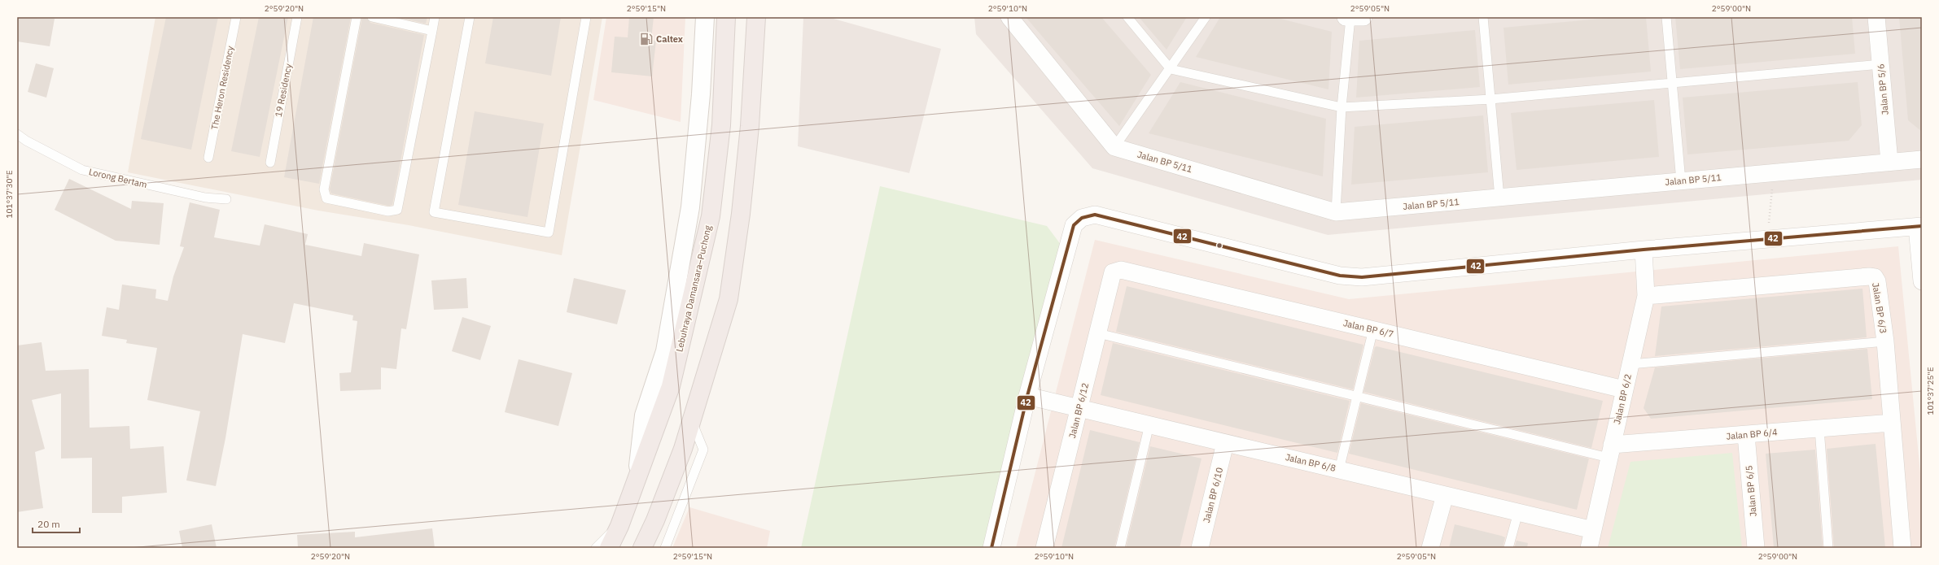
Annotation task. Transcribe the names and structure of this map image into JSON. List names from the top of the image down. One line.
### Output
{"streets":{"highway":["Lebuhraya Damansara–Puchong"],"street":["Jalan BP 5/6","Jalan BP 5/11","Jalan BP 6/3","Jalan BP 6/7","Jalan BP 6/2","Jalan BP 6/12","Jalan BP 6/4","Jalan BP 6/8","Jalan BP 6/5","Jalan BP 6/10"],"lane":["The Heron Residency","19 Residency","Lorong Bertam"]},"crossings":[["Jalan BP 5/6","Jalan BP 5/11"],["Jalan BP 6/3","Jalan BP 6/2"],["Jalan BP 6/3","Jalan BP 6/4"],["Jalan BP 6/7","Jalan BP 6/2"],["Jalan BP 6/7","Jalan BP 6/12"],["Jalan BP 6/2","Jalan BP 6/4"],["Jalan BP 6/2","Jalan BP 6/8"],["Jalan BP 6/12","Jalan BP 6/8"],["Jalan BP 6/4","Jalan BP 6/5"],["Jalan BP 6/8","Jalan BP 6/10"]],"places":{"fuel station":["Caltex"]},"lines":["transit line 42"],"scale_bar":"20 m","coordinates":["2°59'20\"N","2°59'15\"N","2°59'10\"N","2°59'05\"N","2°59'00\"N","101°37'30\"E","101°37'25\"E"]}
